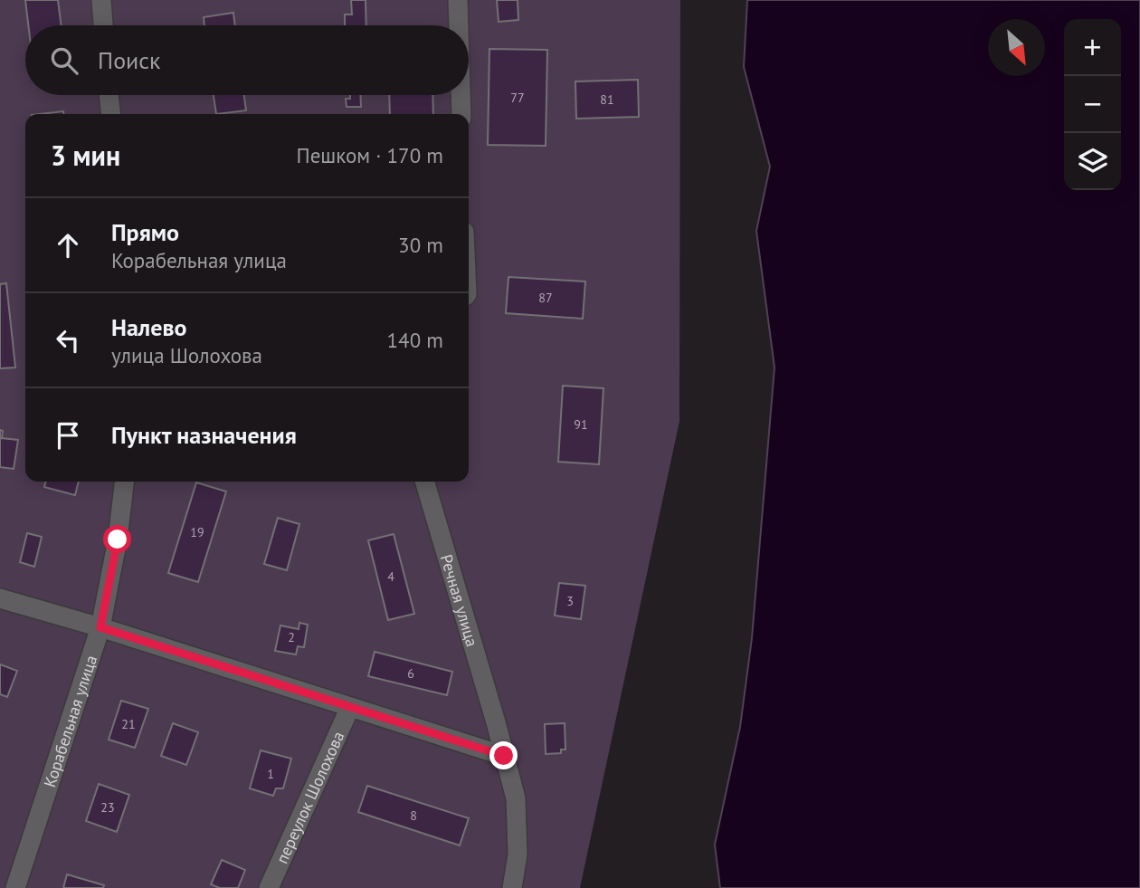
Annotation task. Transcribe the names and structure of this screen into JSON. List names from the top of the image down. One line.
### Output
{"streets":{"street":["Речная улица","Корабельная улица","переулок Шолохова"]},"house_numbers":["77","81","87","91","19","4","3","2","6","21","1","23","8"],"north":"bottom right","page":{"map_buttons":["+","−"],"search":"Поиск","heading":["3 мин","Пешком · 170 m"],"list":[["Прямо","Корабельная улица","30 m"],["Налево","улица Шолохова","140 m"],"Пункт назначения"]}}
